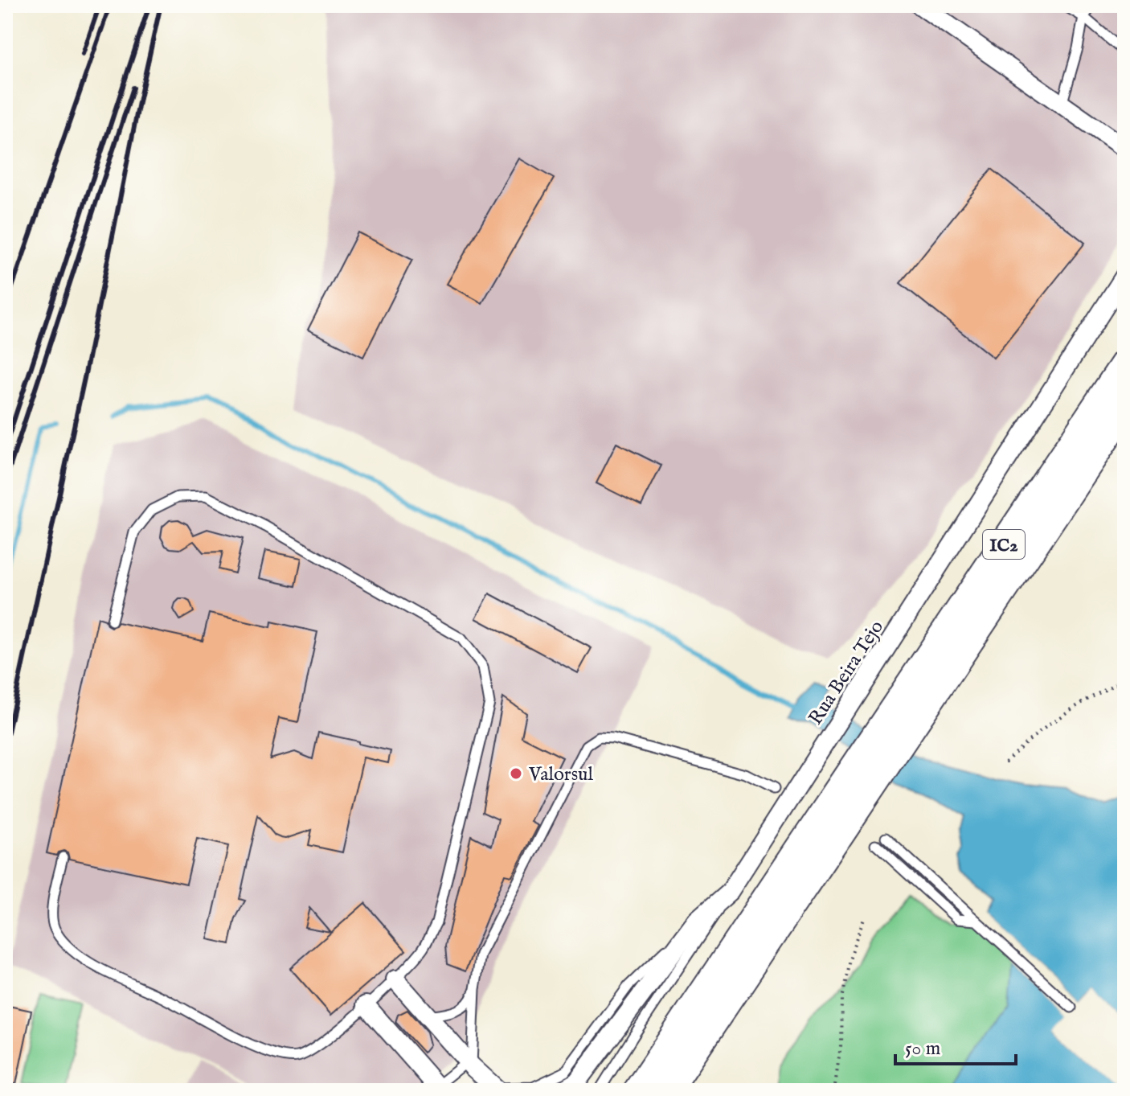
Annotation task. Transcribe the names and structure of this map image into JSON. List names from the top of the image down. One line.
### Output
{"streets":{"highway":["IC2"],"street":["Rua Beira Tejo"]},"places":["Valorsul"],"scale_bar":"50 m"}
